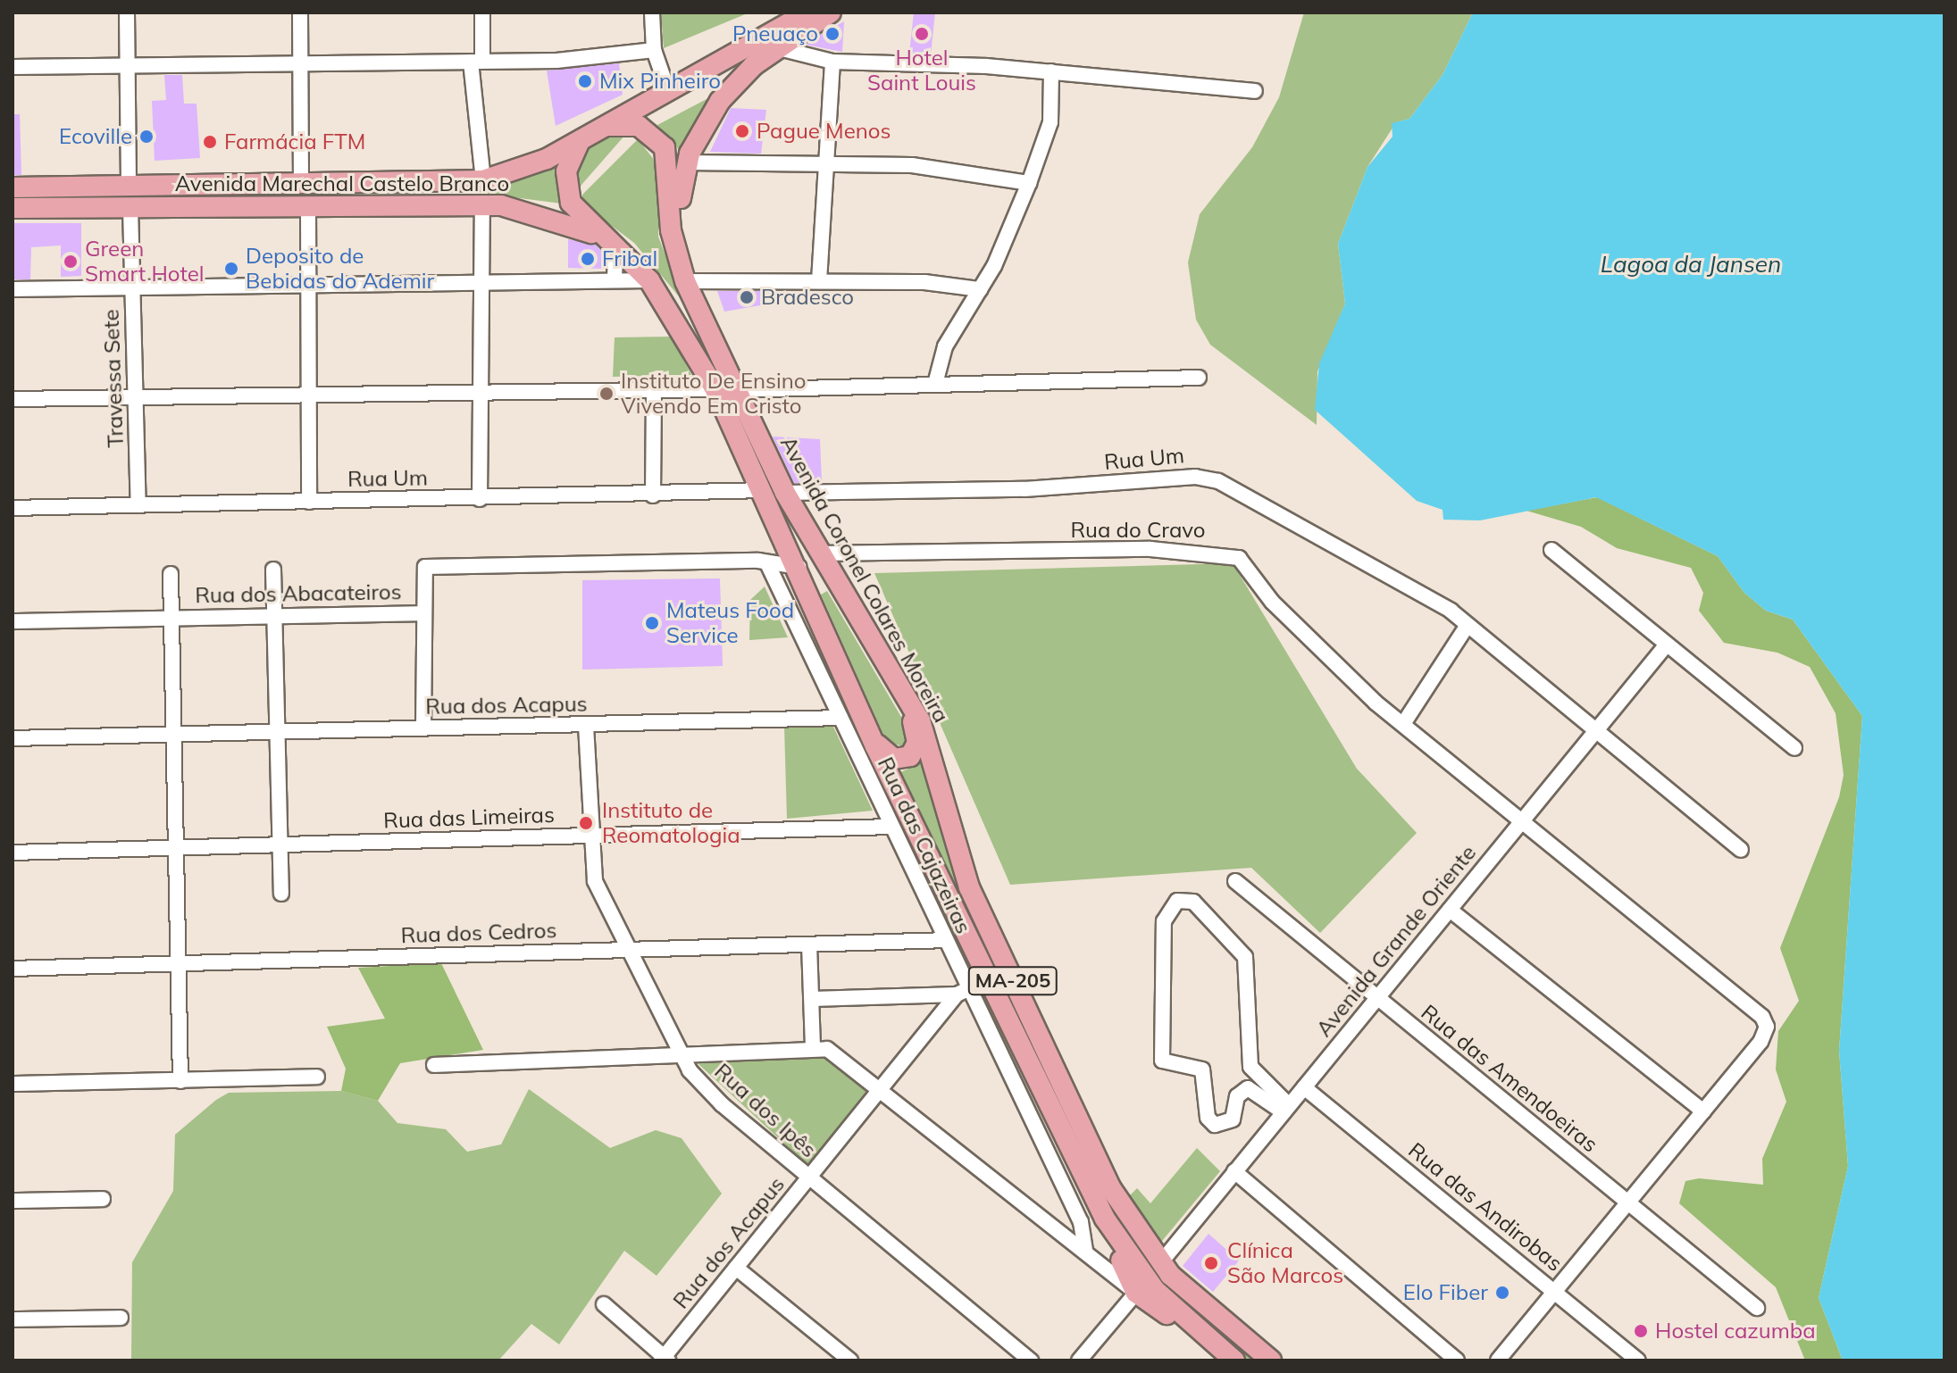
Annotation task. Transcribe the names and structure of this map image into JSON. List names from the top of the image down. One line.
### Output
{"streets":{"main road":["Avenida Marechal Castelo Branco","Avenida Coronel Colares Moreira","MA-205"],"street":["Travessa Sete","Rua Um","Rua do Cravo","Rua dos Abacateiros","Rua dos Acapus","Rua das Limeiras","Rua das Cajazeiras","Rua dos Cedros","Avenida Grande Oriente","Rua das Amendoeiras","Rua dos Ipês","Rua das Andirobas"]},"crossings":[["Avenida Marechal Castelo Branco","Travessa Sete"],["Avenida Marechal Castelo Branco","Avenida Coronel Colares Moreira"],["Travessa Sete","Rua Um"],["Rua Um","Avenida Coronel Colares Moreira"],["Rua Um","Avenida Grande Oriente"],["Rua do Cravo","Avenida Coronel Colares Moreira"],["Rua do Cravo","Avenida Grande Oriente"],["Avenida Coronel Colares Moreira","Rua dos Abacateiros"],["Avenida Coronel Colares Moreira","Avenida Grande Oriente"],["Rua dos Abacateiros","Rua das Cajazeiras"],["Rua dos Acapus","Rua das Cajazeiras"],["Rua dos Acapus","Rua dos Ipês"],["Rua das Limeiras","Rua das Cajazeiras"],["Rua das Limeiras","Rua dos Ipês"],["Rua das Cajazeiras","Rua dos Cedros"],["Rua dos Cedros","Rua dos Ipês"],["Avenida Grande Oriente","Rua das Amendoeiras"],["Avenida Grande Oriente","Rua das Andirobas"]],"water":["Lagoa da Jansen"],"places":["Pneuaço","Hotel Saint Louis","Mix Pinheiro","Pague Menos","Ecoville","Farmácia FTM","Fribal","Green Smart Hotel","Deposito de Bebidas do Ademir","Bradesco","Instituto De Ensino Vivendo Em Cristo","Mateus Food Service","Instituto de Reomatologia","Clínica São Marcos","Elo Fiber","Hostel cazumba"]}
